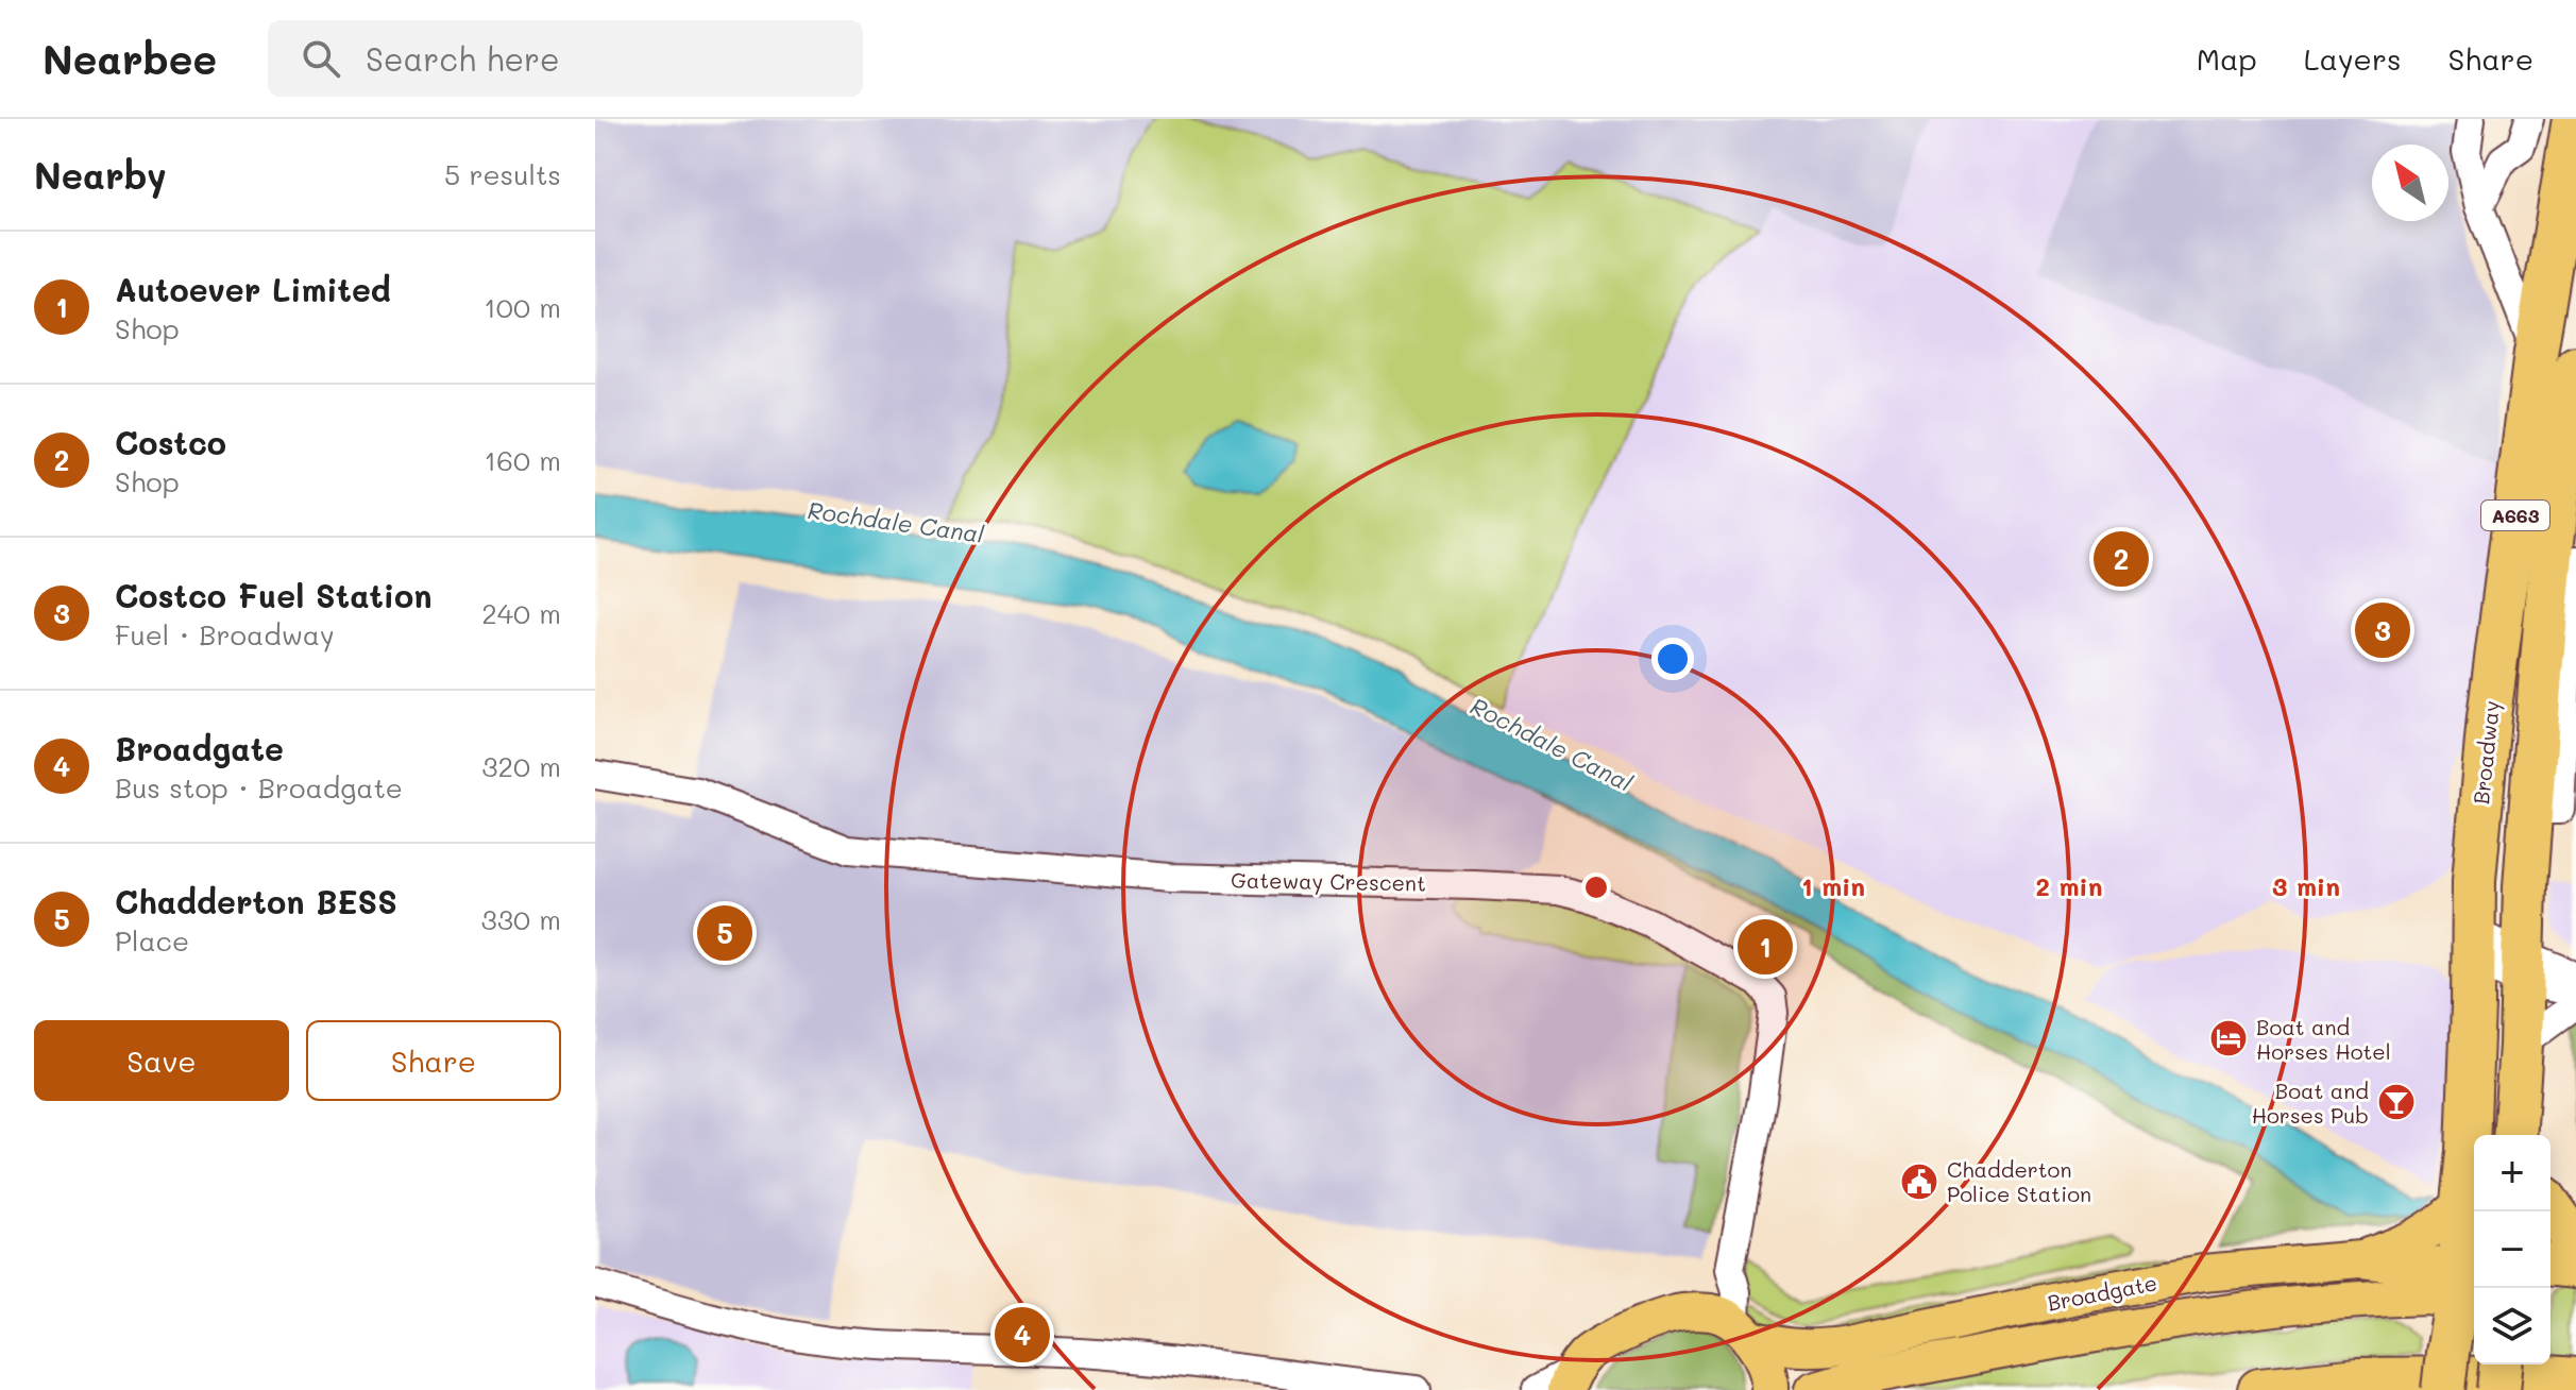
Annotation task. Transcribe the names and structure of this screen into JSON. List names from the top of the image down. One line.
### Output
{"streets":{"highway":["A663","Broadway"],"main road":["Broadgate"],"street":["Gateway Crescent"]},"crossings":[["Broadway","Broadgate"],["Gateway Crescent","Broadgate"]],"water":["Rochdale Canal"],"places":{"hotel":["Boat and Horses Hotel"],"bar":["Boat and Horses Pub"],"public building":["Chadderton Police Station"]},"north":"top left","page":{"header":"Nearbee","search":"Search here","nav":["Map","Layers","Share"],"heading":["Nearby","5 results"],"list":[{"mark":"1","name":"Autoever Limited","note":"Shop","value":"100 m"},{"mark":"2","name":"Costco","note":"Shop","value":"160 m"},{"mark":"3","name":"Costco Fuel Station","note":"Fuel · Broadway","value":"240 m"},{"mark":"4","name":"Broadgate","note":"Bus stop · Broadgate","value":"320 m"},{"mark":"5","name":"Chadderton BESS","note":"Place","value":"330 m"}],"pins":["2","3","5","1","4"],"buttons":["Save","Share"],"map_buttons":["+","−"]},"rings":["1 min","2 min","3 min"]}
